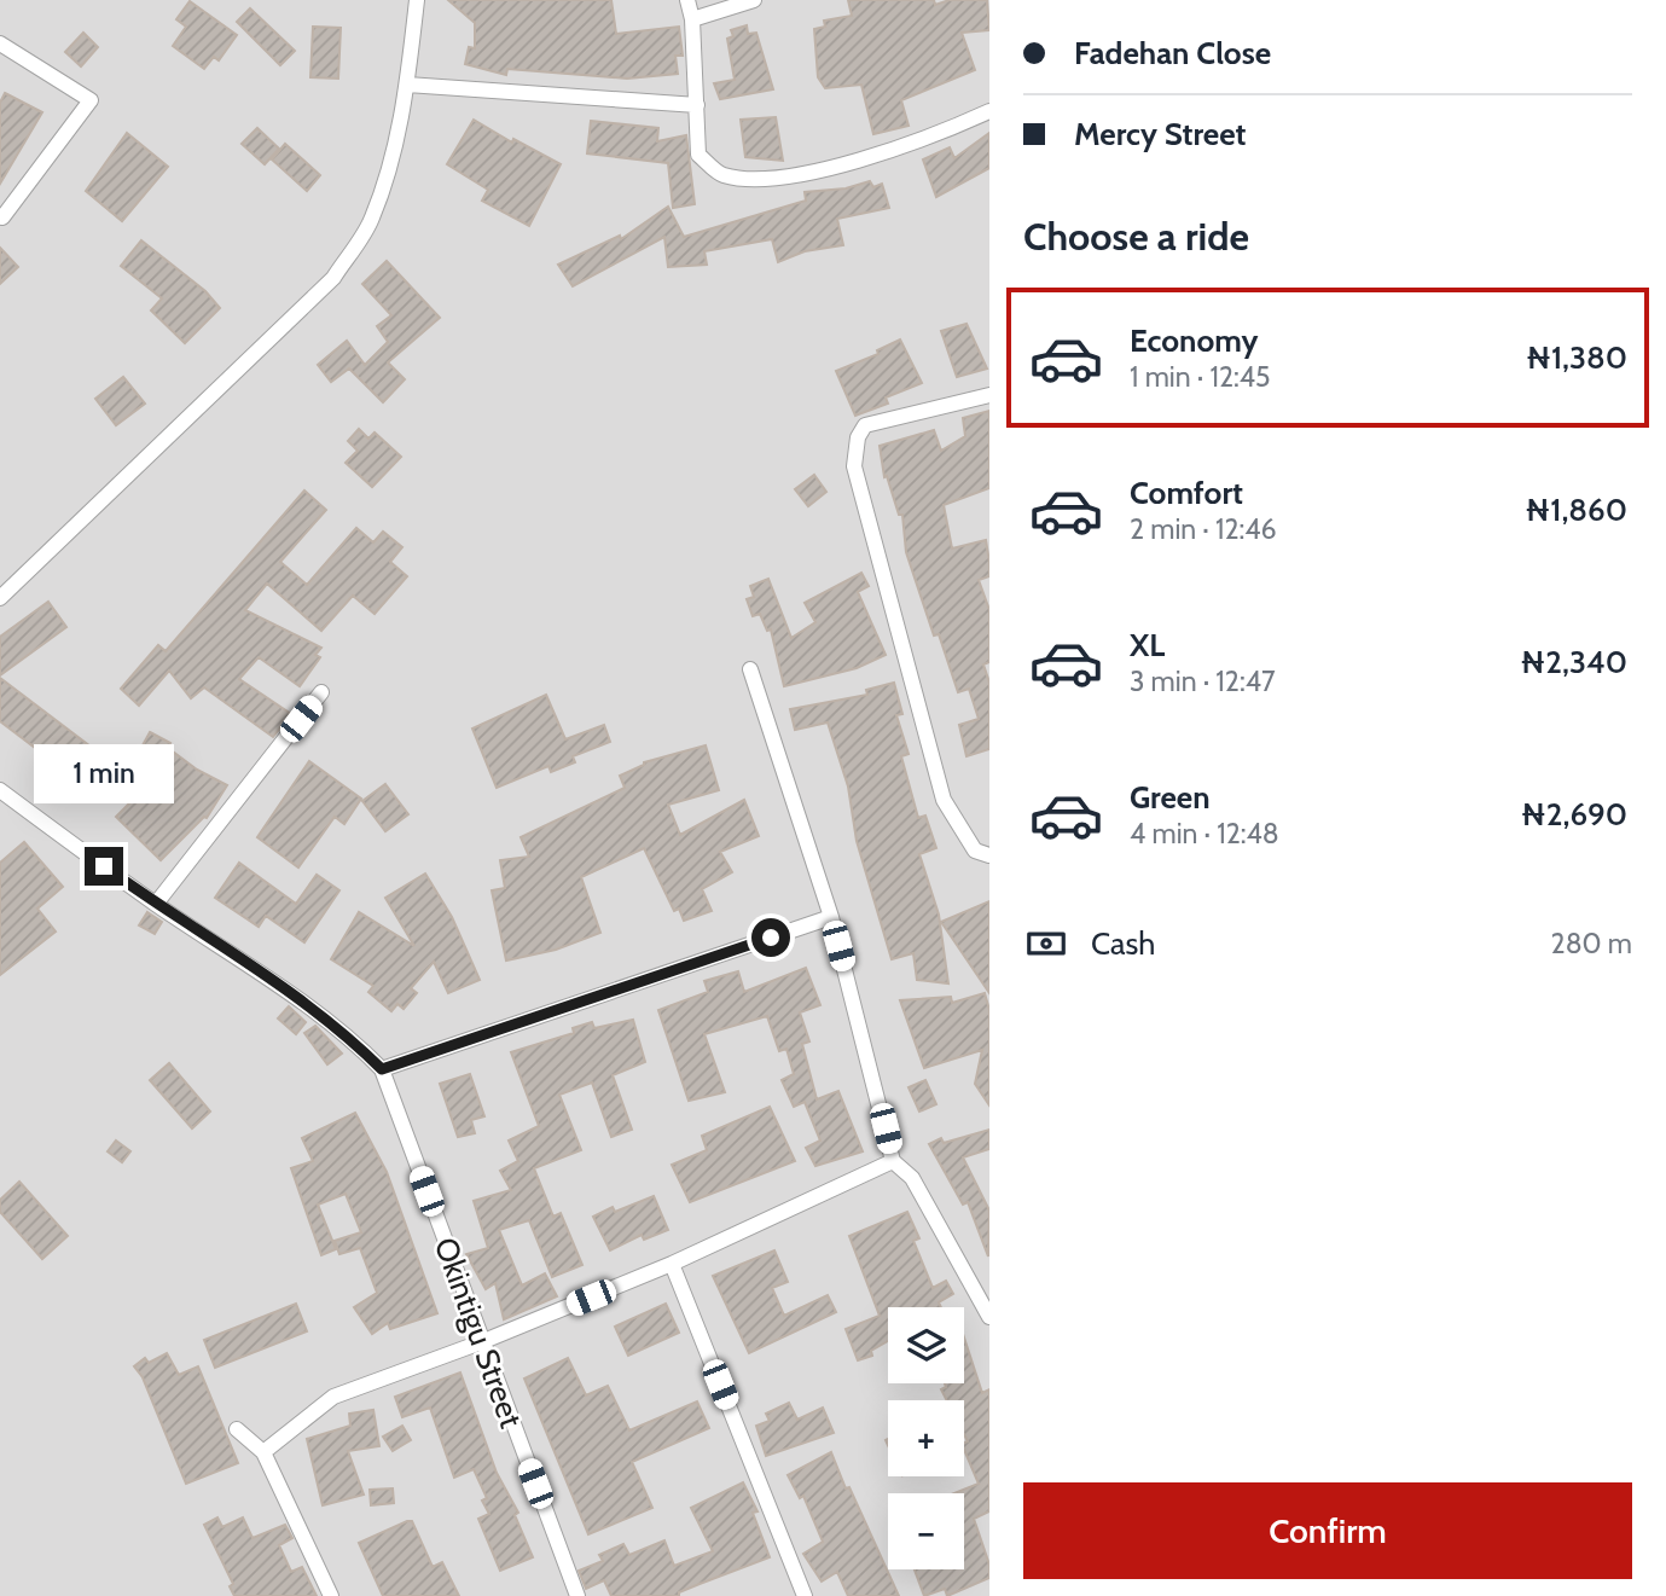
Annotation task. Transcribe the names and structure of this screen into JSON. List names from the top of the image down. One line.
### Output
{"streets":{"street":["Okintigu Street"]},"page":{"banner":["Fadehan Close","Mercy Street"],"heading":"Choose a ride","list":[{"name":"Economy","note":"1 min · 12:45","value":"₦1,380"},{"name":"Comfort","note":"2 min · 12:46","value":"₦1,860"},{"name":"XL","note":"3 min · 12:47","value":"₦2,340"},{"name":"Green","note":"4 min · 12:48","value":"₦2,690"}],"bubble":"1 min","pay":["Cash","280 m"],"map_buttons":["+","−"],"buttons":"Confirm"}}
